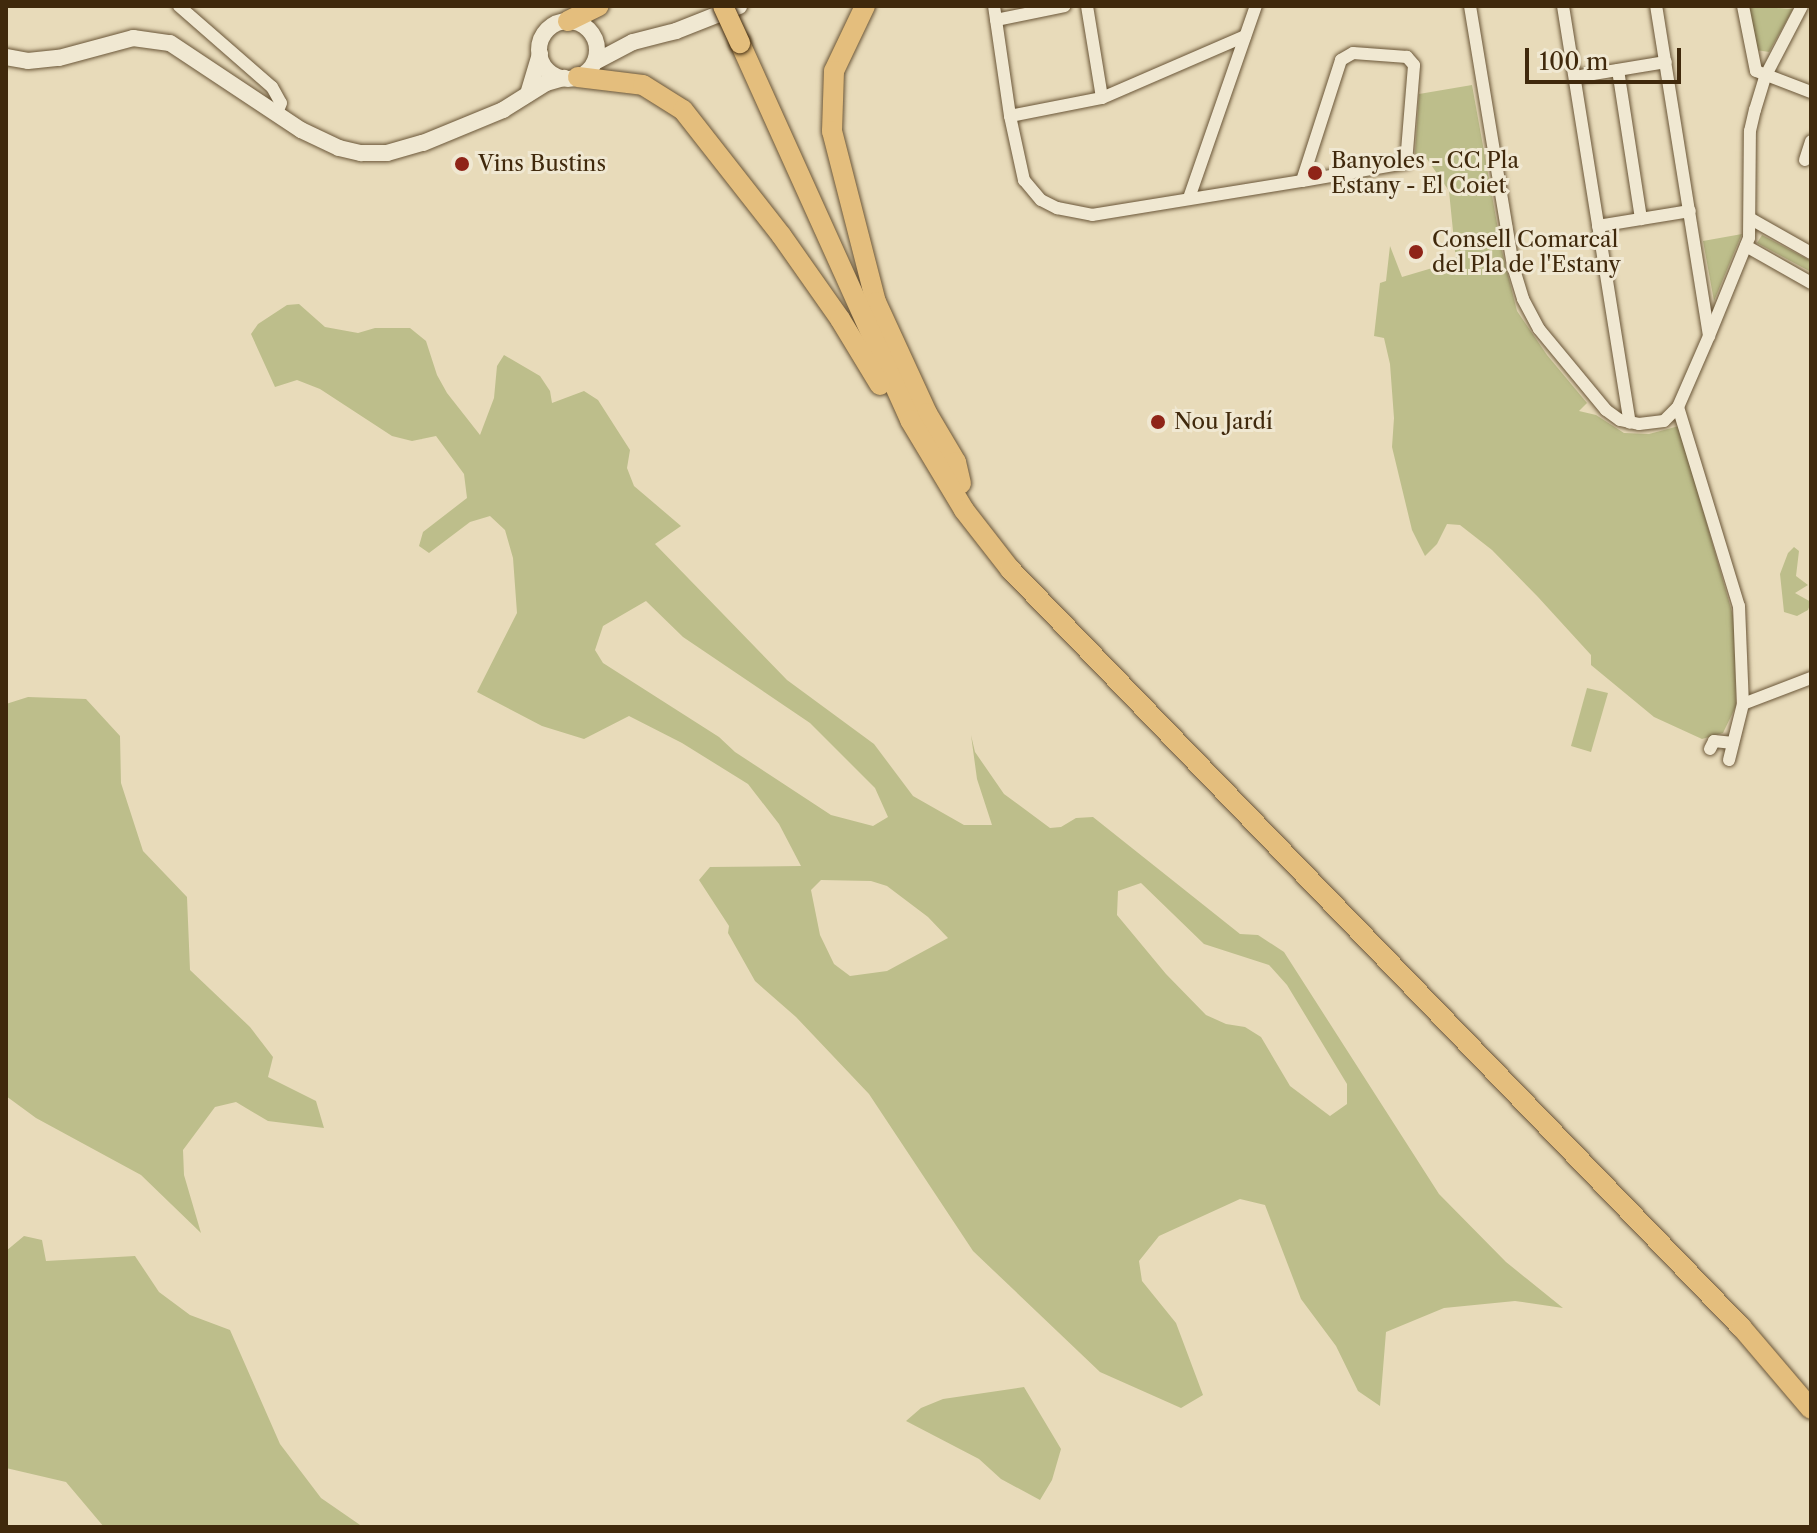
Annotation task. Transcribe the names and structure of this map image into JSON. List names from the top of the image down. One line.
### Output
{"places":["Vins Bustins","Banyoles - CC Pla Estany - El Coiet","Consell Comarcal del Pla de l'Estany","Nou Jardí"],"scale_bar":"100 m"}
